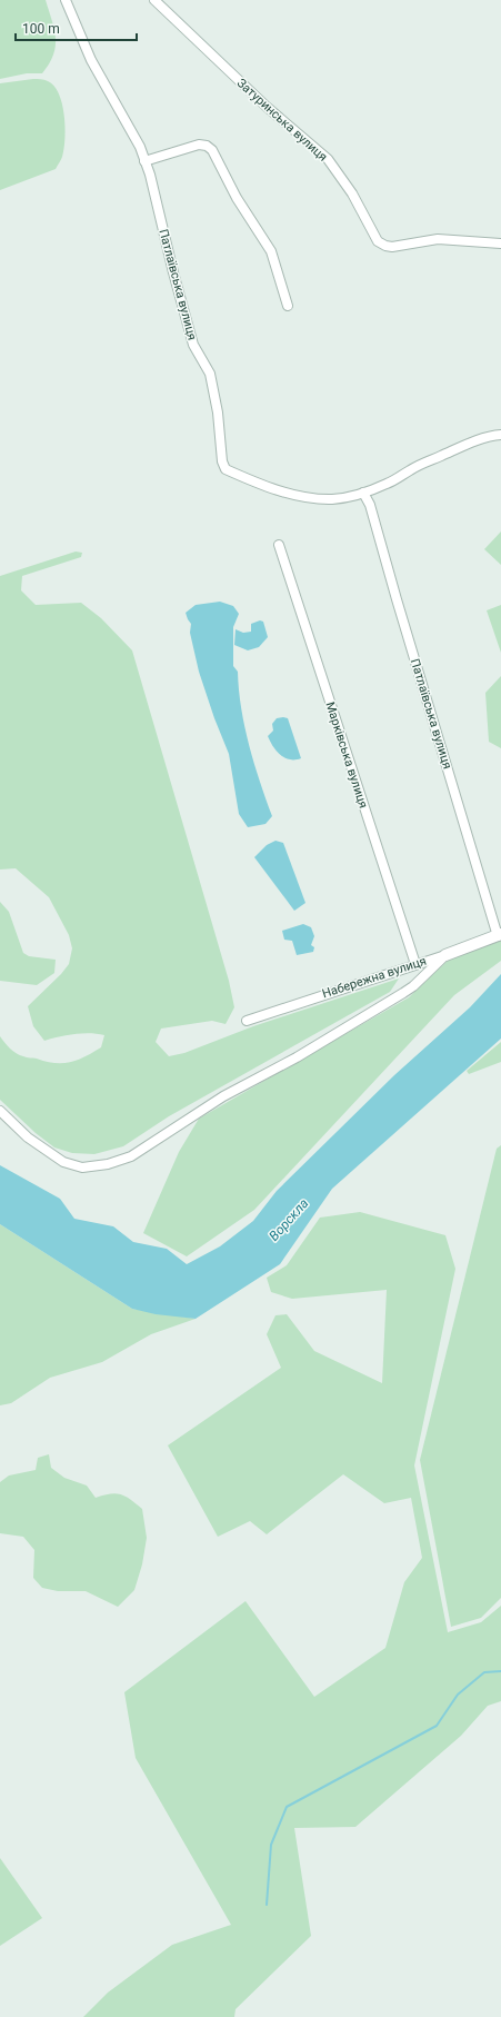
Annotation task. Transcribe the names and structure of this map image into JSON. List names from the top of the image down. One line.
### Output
{"streets":{"street":["Затуринська вулиця","Патлаївська вулиця","Марківська вулиця","Набережна вулиця"]},"crossings":[["Патлаївська вулиця","Набережна вулиця"],["Марківська вулиця","Набережна вулиця"]],"water":["Ворскла"],"scale_bar":"100 m"}
